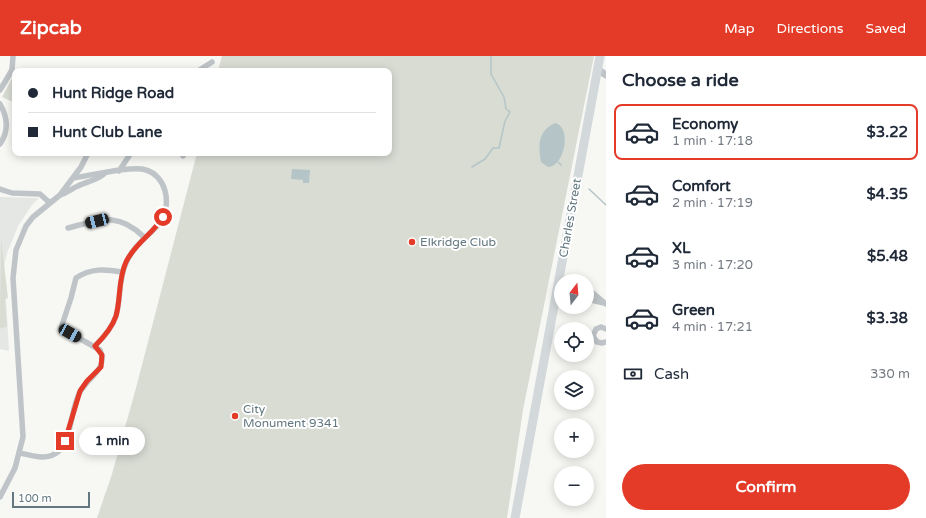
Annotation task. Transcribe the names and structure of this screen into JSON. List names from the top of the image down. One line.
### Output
{"streets":{"main road":["Charles Street"]},"places":["Elkridge Club","City Monument 9341"],"scale_bar":"100 m","north":"top","page":{"header":"Zipcab","nav":["Map","Directions","Saved"],"heading":"Choose a ride","banner":["Hunt Ridge Road","Hunt Club Lane"],"list":[{"name":"Economy","note":"1 min · 17:18","value":"$3.22"},{"name":"Comfort","note":"2 min · 17:19","value":"$4.35"},{"name":"XL","note":"3 min · 17:20","value":"$5.48"},{"name":"Green","note":"4 min · 17:21","value":"$3.38"}],"map_buttons":["+","−"],"pay":["Cash","330 m"],"bubble":"1 min","buttons":"Confirm","scale":"100 m"}}
